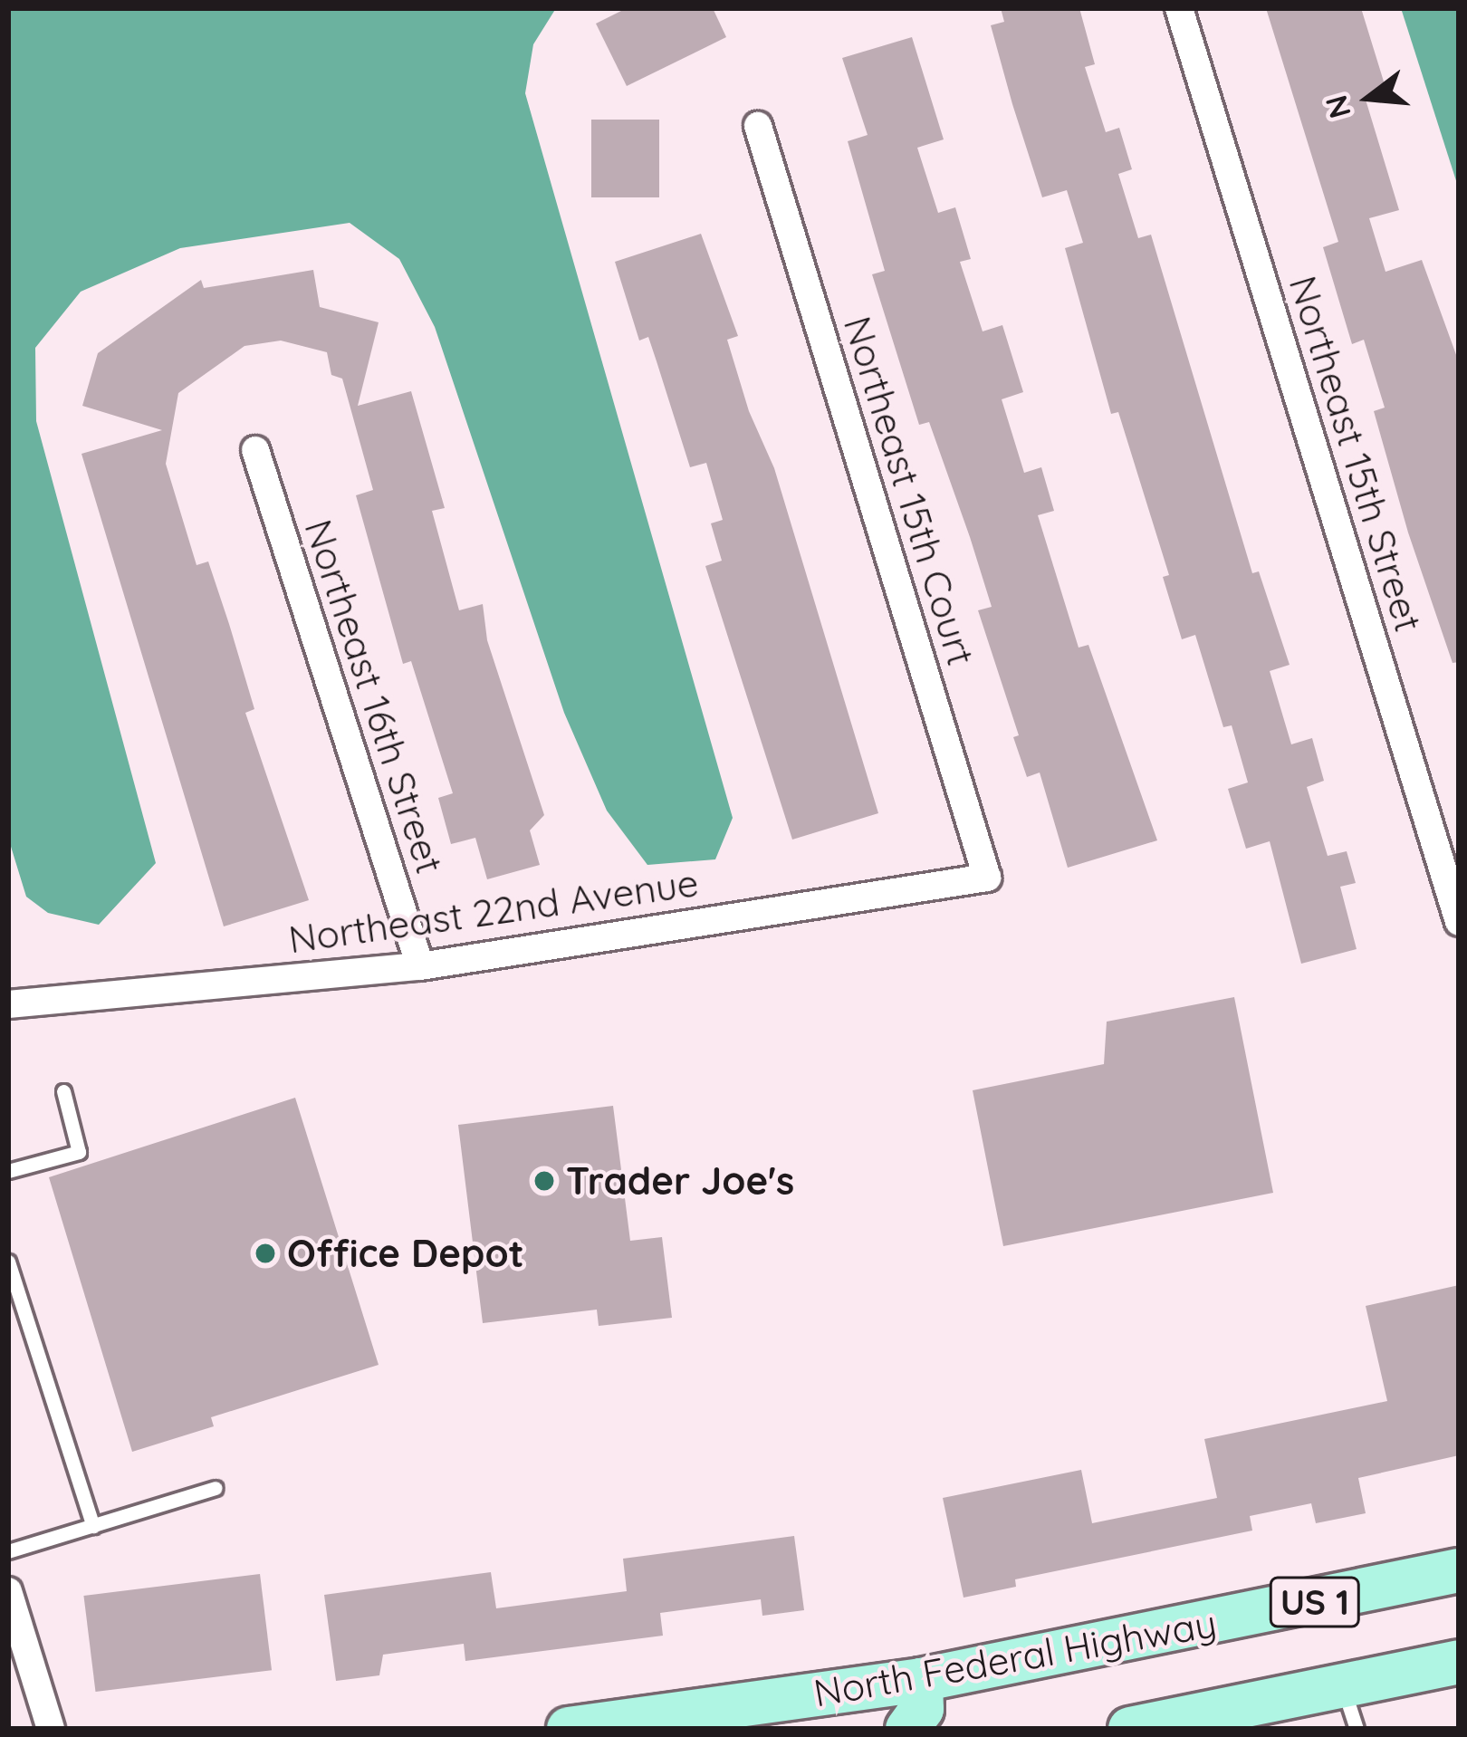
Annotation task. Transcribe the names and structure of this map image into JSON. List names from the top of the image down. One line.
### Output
{"streets":{"main road":["US 1","North Federal Highway"],"street":["Northeast 15th Street","Northeast 15th Court","Northeast 16th Street","Northeast 22nd Avenue"]},"crossings":[["Northeast 15th Court","Northeast 22nd Avenue"],["Northeast 16th Street","Northeast 22nd Avenue"]],"places":["Trader Joe's","Office Depot"],"north":"left"}
